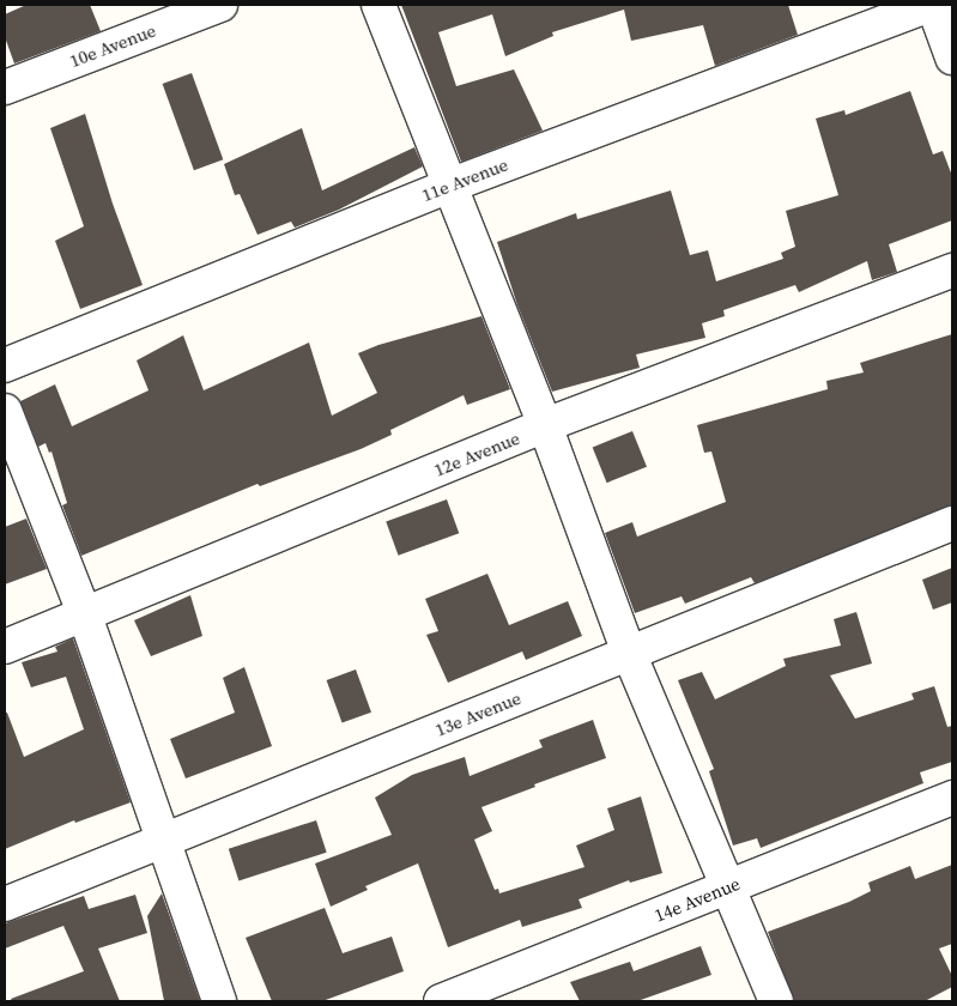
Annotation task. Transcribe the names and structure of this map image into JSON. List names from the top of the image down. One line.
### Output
{"streets":{"street":["10e Avenue","11e Avenue","12e Avenue","13e Avenue","14e Avenue"]}}
